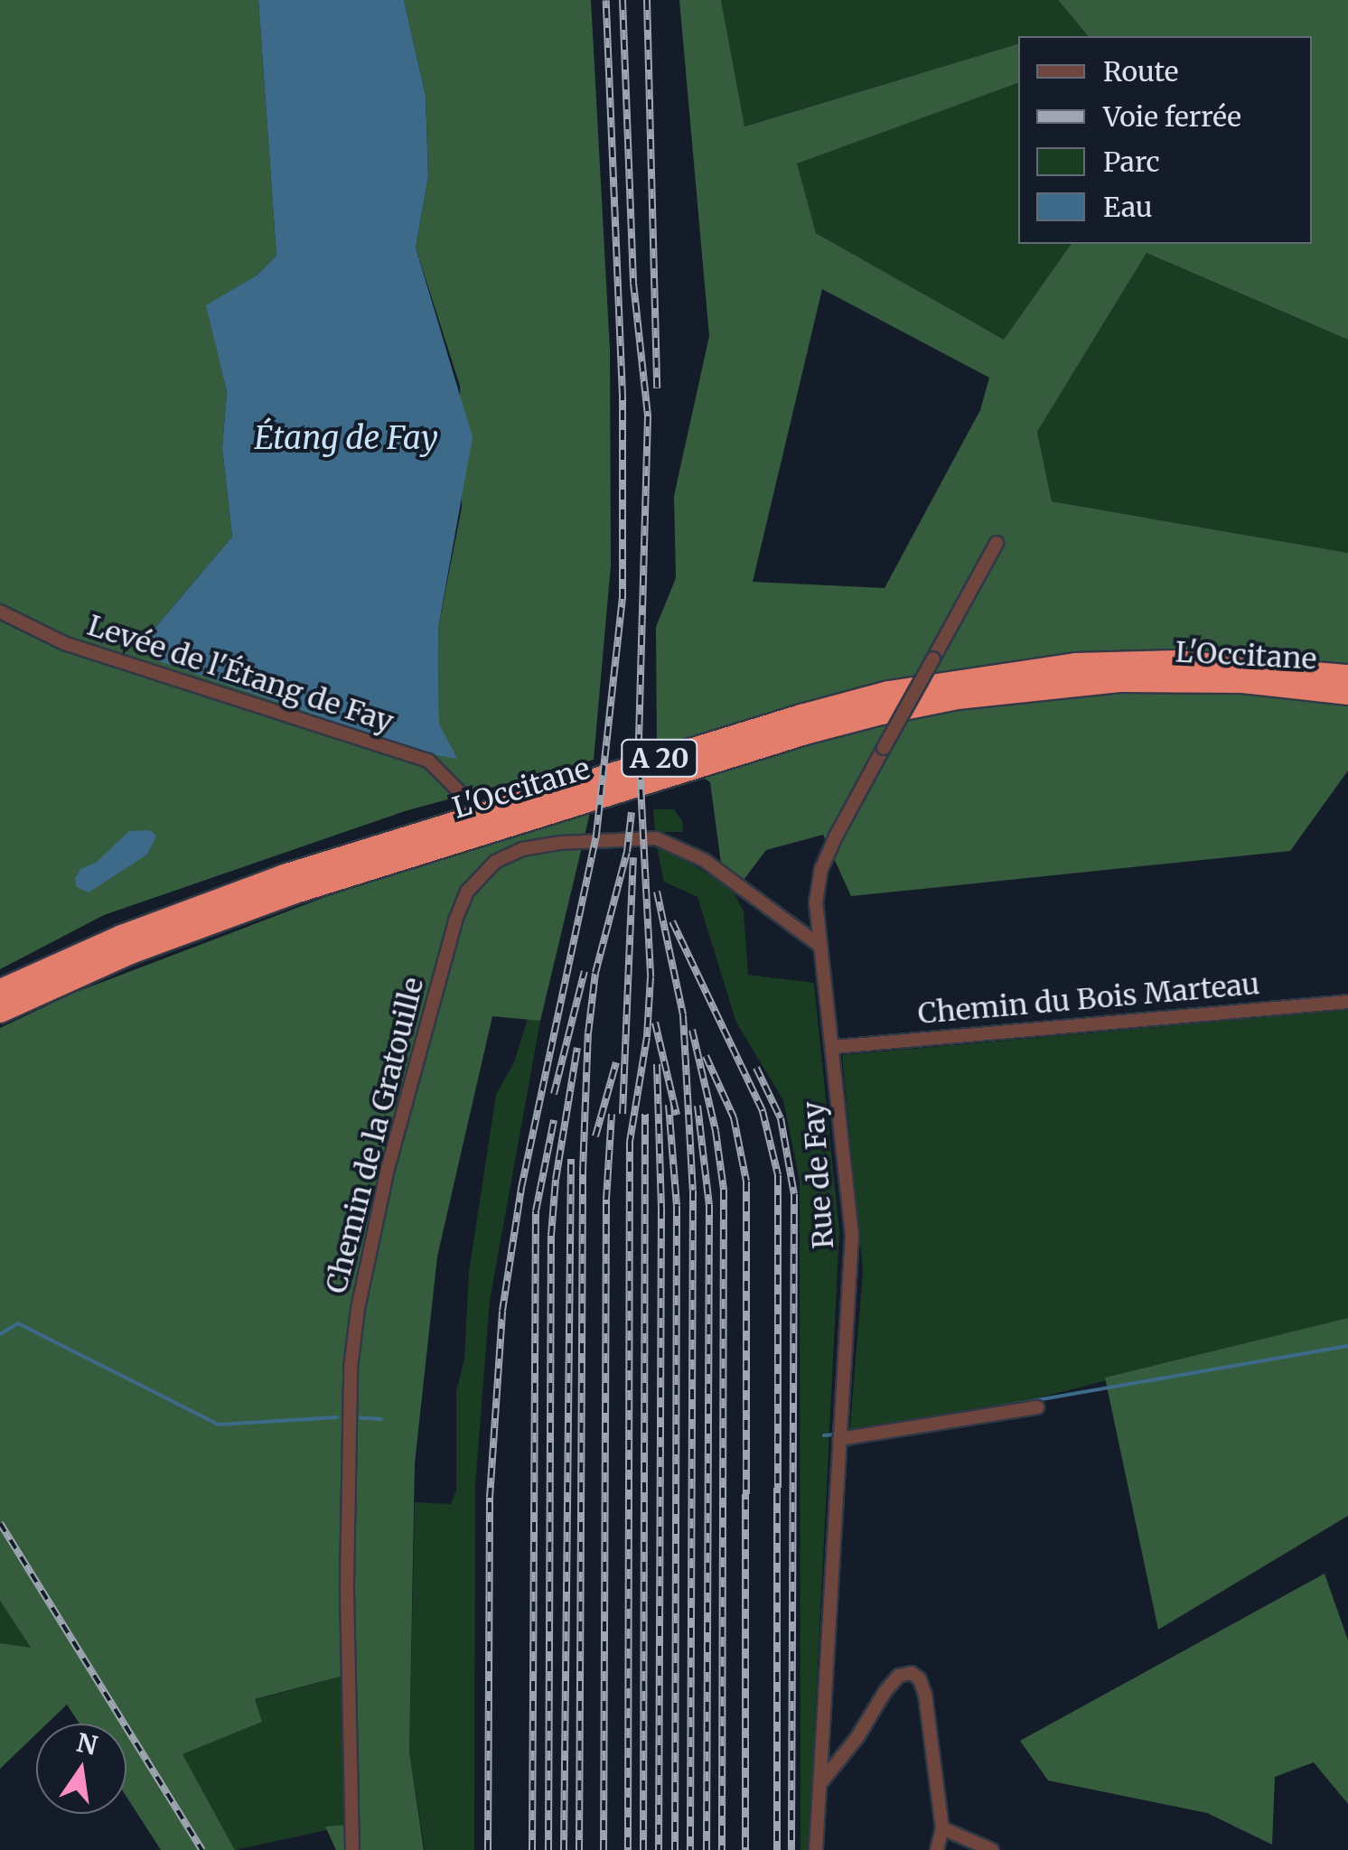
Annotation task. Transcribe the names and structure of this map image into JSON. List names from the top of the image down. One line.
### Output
{"streets":{"highway":["L'Occitane","A 20"],"street":["Levée de l'Étang de Fay","Chemin du Bois Marteau","Chemin de la Gratouille","Rue de Fay"]},"crossings":[["Chemin du Bois Marteau","Rue de Fay"],["Chemin de la Gratouille","Rue de Fay"]],"water":["Étang de Fay"],"legend":["Route","Voie ferrée","Parc","Eau"],"north":"top"}
